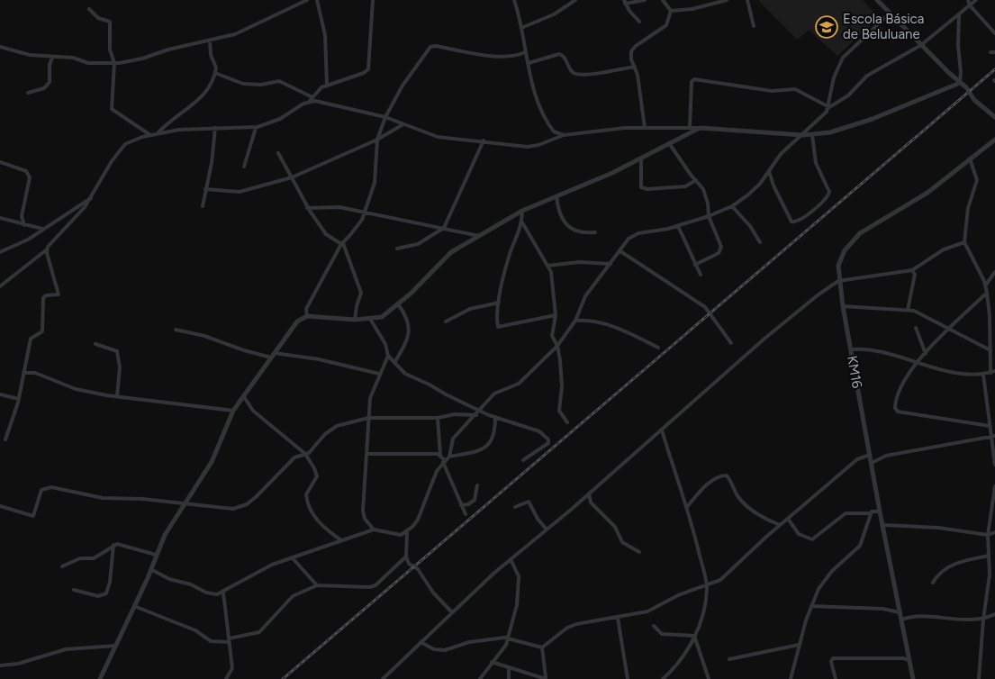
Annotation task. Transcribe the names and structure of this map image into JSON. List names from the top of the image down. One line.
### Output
{"streets":{"street":["KM16"]},"places":{"school or university":["Escola Básica de Beluluane"]}}
